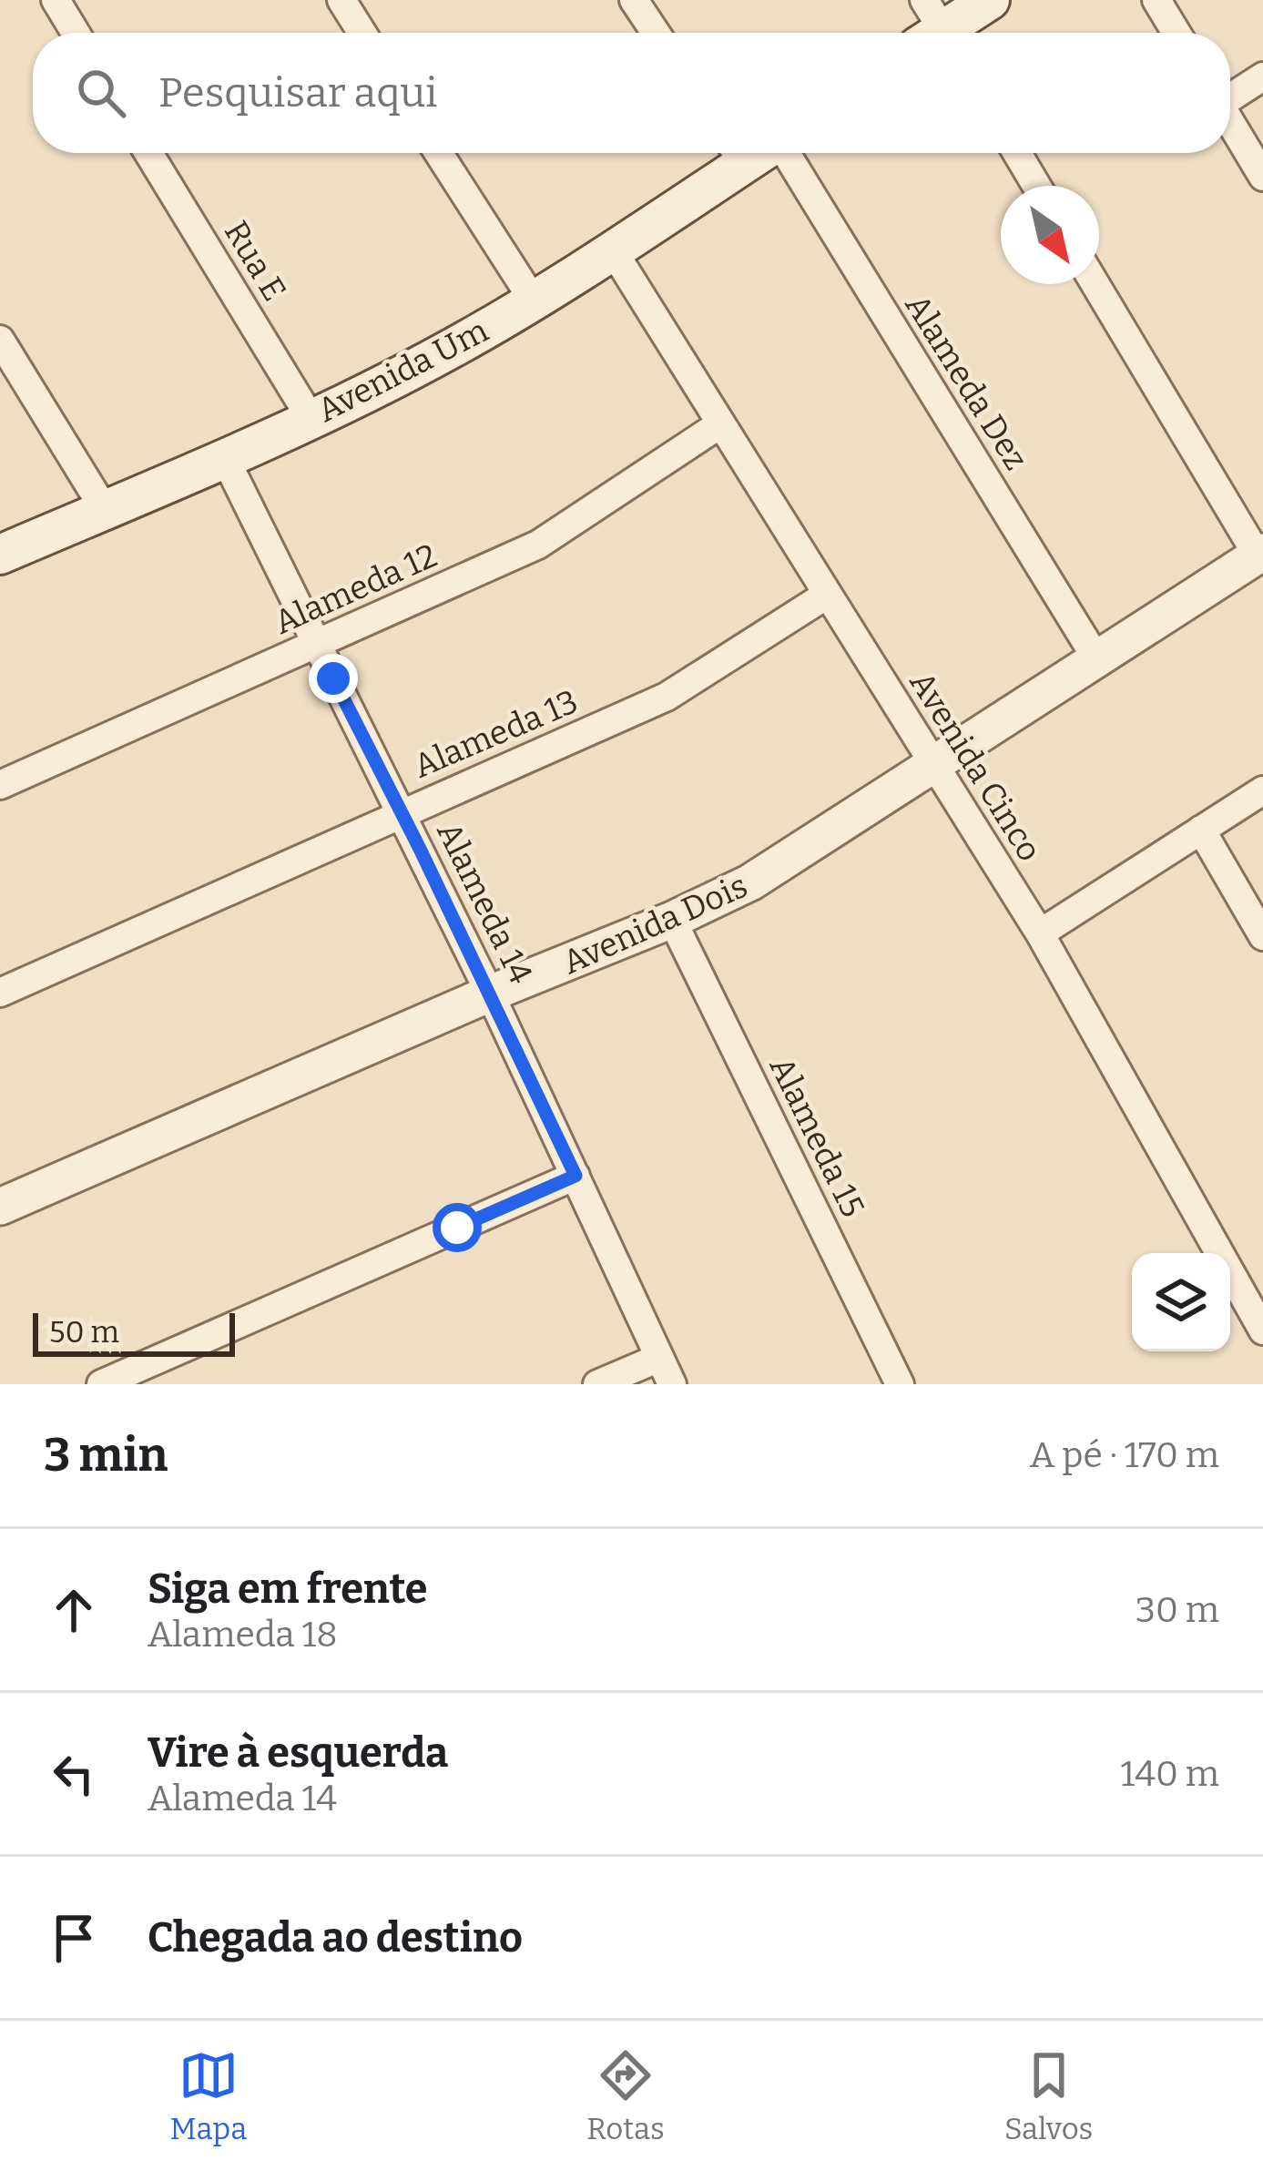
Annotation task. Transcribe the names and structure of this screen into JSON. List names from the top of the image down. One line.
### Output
{"streets":{"main road":["Avenida Um"],"street":["Rua E","Alameda Dez","Alameda 12","Alameda 13","Avenida Cinco","Alameda 14","Avenida Dois","Alameda 15"]},"crossings":[["Rua E","Avenida Um"],["Avenida Um","Avenida Cinco"],["Avenida Um","Alameda 14"],["Alameda Dez","Avenida Dois"],["Alameda 12","Avenida Cinco"],["Alameda 12","Alameda 14"],["Alameda 13","Avenida Cinco"],["Alameda 13","Alameda 14"],["Avenida Cinco","Avenida Dois"],["Alameda 14","Avenida Dois"],["Avenida Dois","Alameda 15"]],"scale_bar":"50 m","north":"bottom right","page":{"search":"Pesquisar aqui","scale":"50 m","heading":["3 min","A pé · 170 m"],"list":[["Siga em frente","Alameda 18","30 m"],["Vire à esquerda","Alameda 14","140 m"],"Chegada ao destino"],"nav":["Mapa","Rotas","Salvos"]}}
